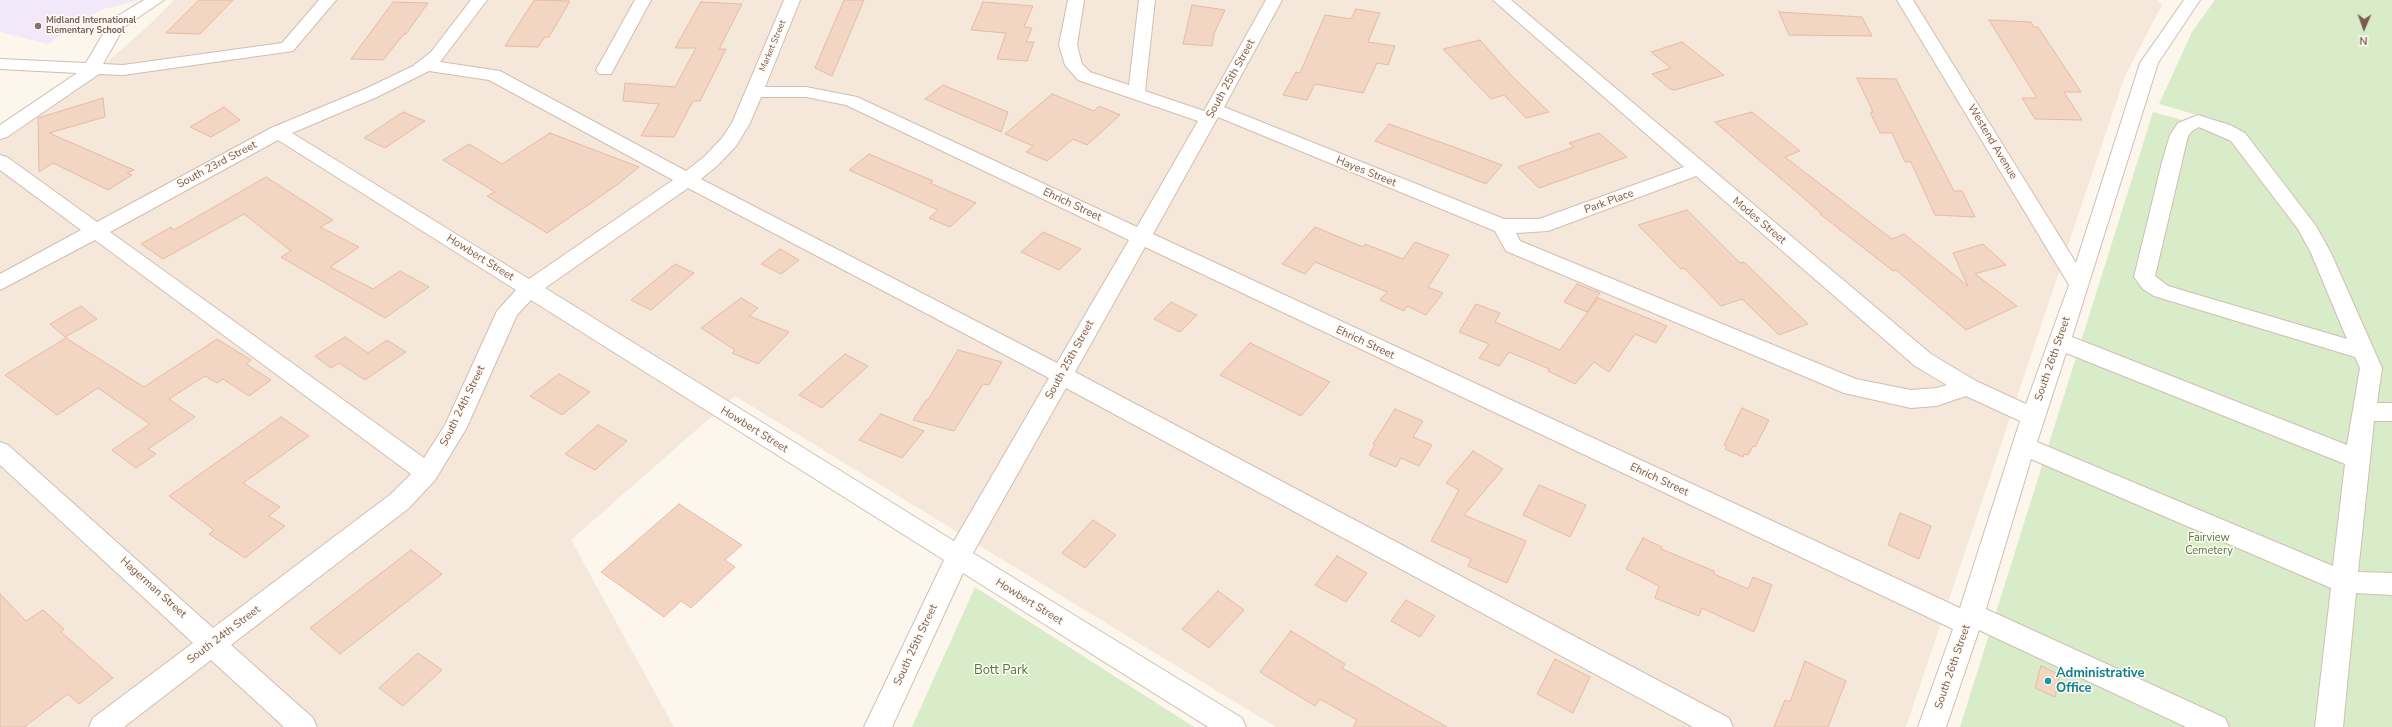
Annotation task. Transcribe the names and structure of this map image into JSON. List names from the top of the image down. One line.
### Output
{"streets":{"street":["Market Street","South 25th Street","Westend Avenue","South 23rd Street","Hayes Street","Park Place","Ehrich Street","Modes Street","Howbert Street","South 26th Street","South 24th Street","Hagerman Street"]},"crossings":[["Market Street","Ehrich Street"],["Market Street","South 24th Street"],["South 25th Street","Hayes Street"],["South 25th Street","Ehrich Street"],["South 25th Street","Howbert Street"],["Westend Avenue","South 26th Street"],["South 23rd Street","Howbert Street"],["Hayes Street","Park Place"],["Park Place","Modes Street"],["Ehrich Street","South 26th Street"],["Ehrich Street","South 24th Street"],["Modes Street","South 26th Street"],["Howbert Street","South 24th Street"],["South 24th Street","Hagerman Street"]],"parks":["Fairview Cemetery","Bott Park"],"places":["Midland International Elementary School","Administrative Office"],"north":"bottom"}
